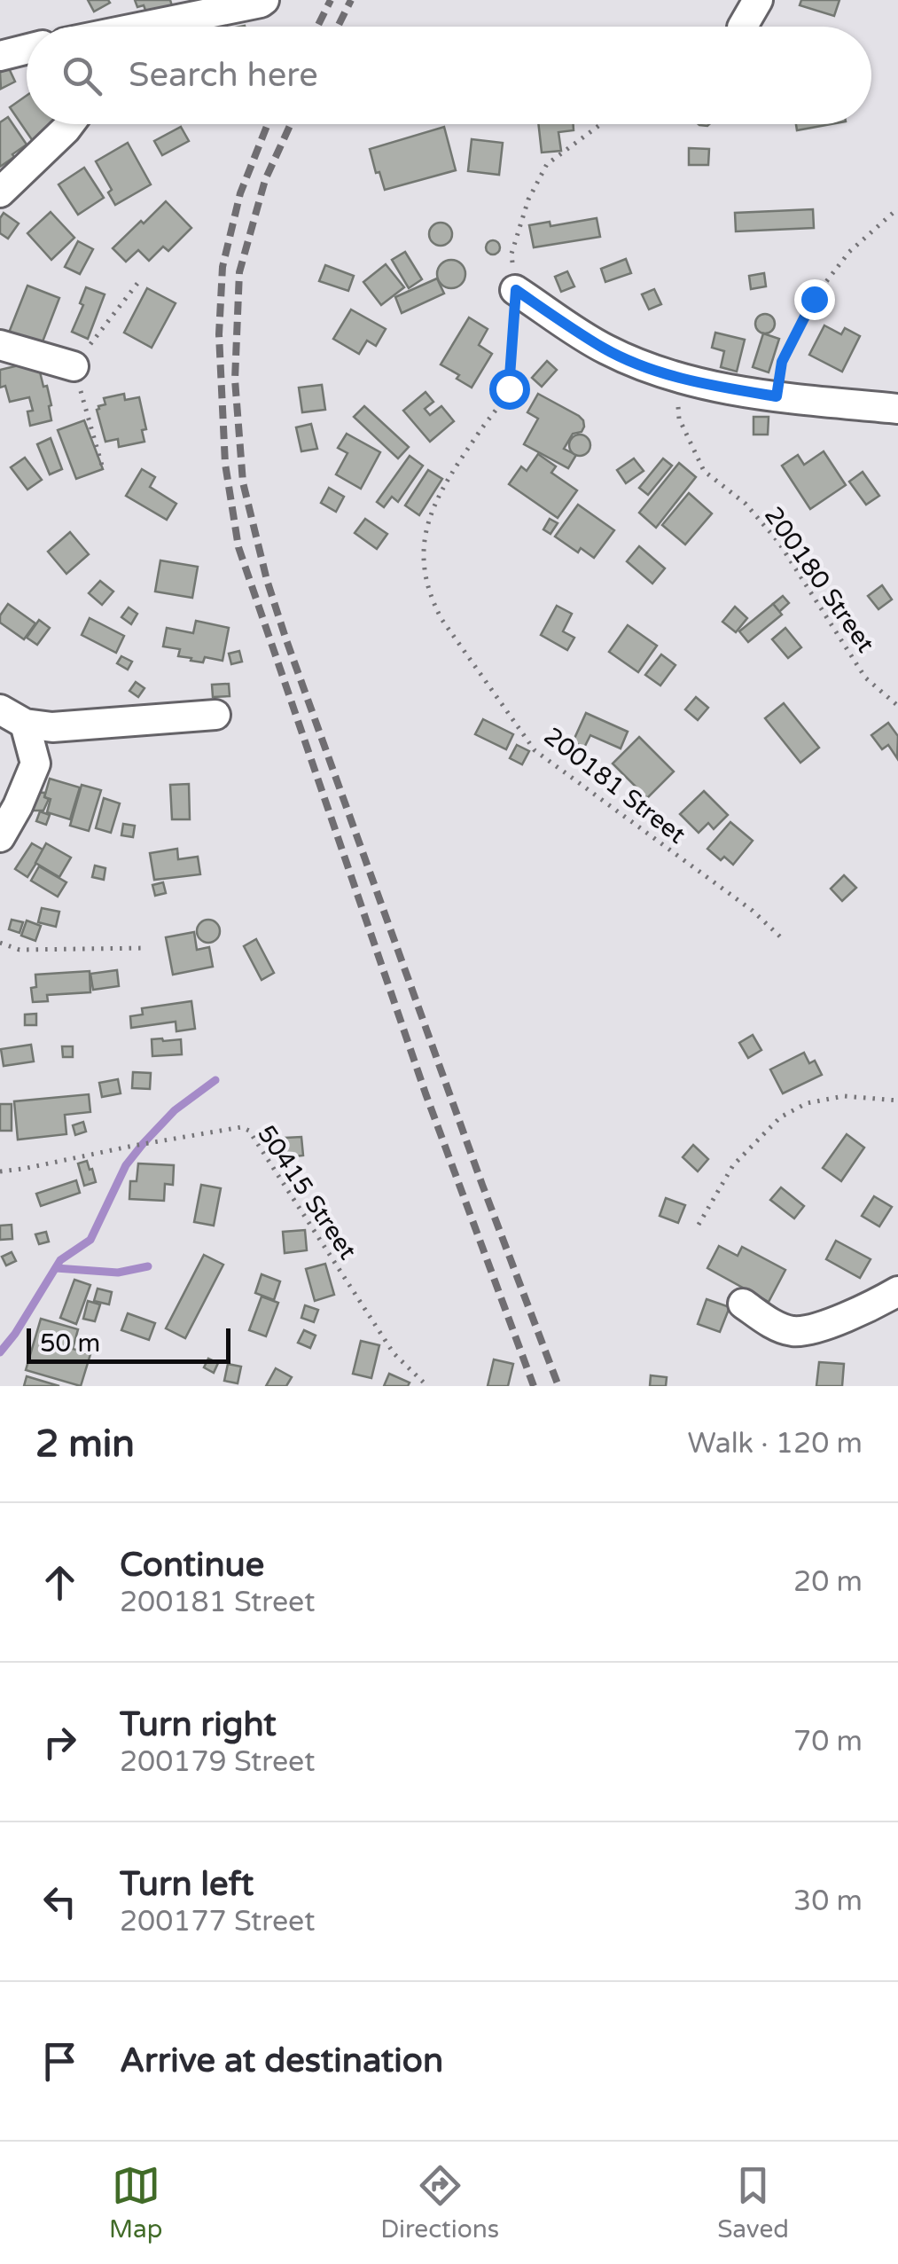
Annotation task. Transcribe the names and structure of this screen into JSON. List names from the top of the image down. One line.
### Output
{"streets":{"path":["200180 Street","200181 Street","50415 Street"]},"scale_bar":"50 m","page":{"search":"Search here","scale":"50 m","heading":["2 min","Walk · 120 m"],"list":[["Continue","200181 Street","20 m"],["Turn right","200179 Street","70 m"],["Turn left","200177 Street","30 m"],"Arrive at destination"],"nav":["Map","Directions","Saved"]}}
